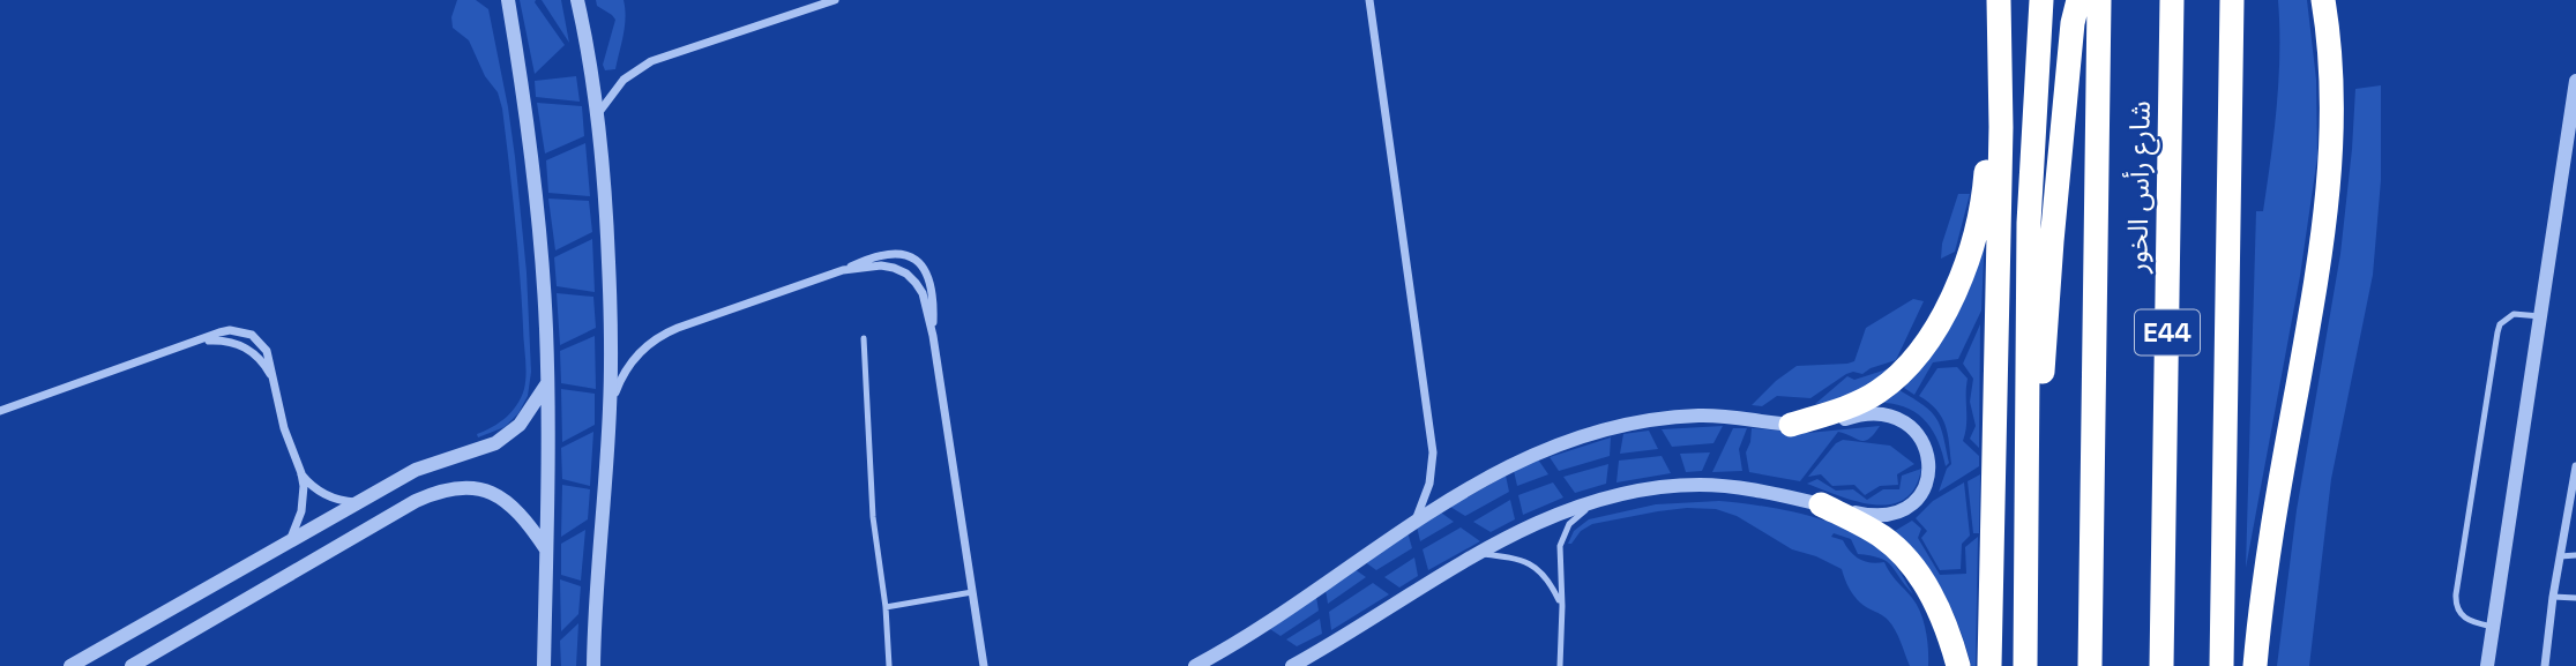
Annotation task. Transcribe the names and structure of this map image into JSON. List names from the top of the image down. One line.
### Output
{"streets":{"highway":["شارع رأس الخور","E44"]}}
